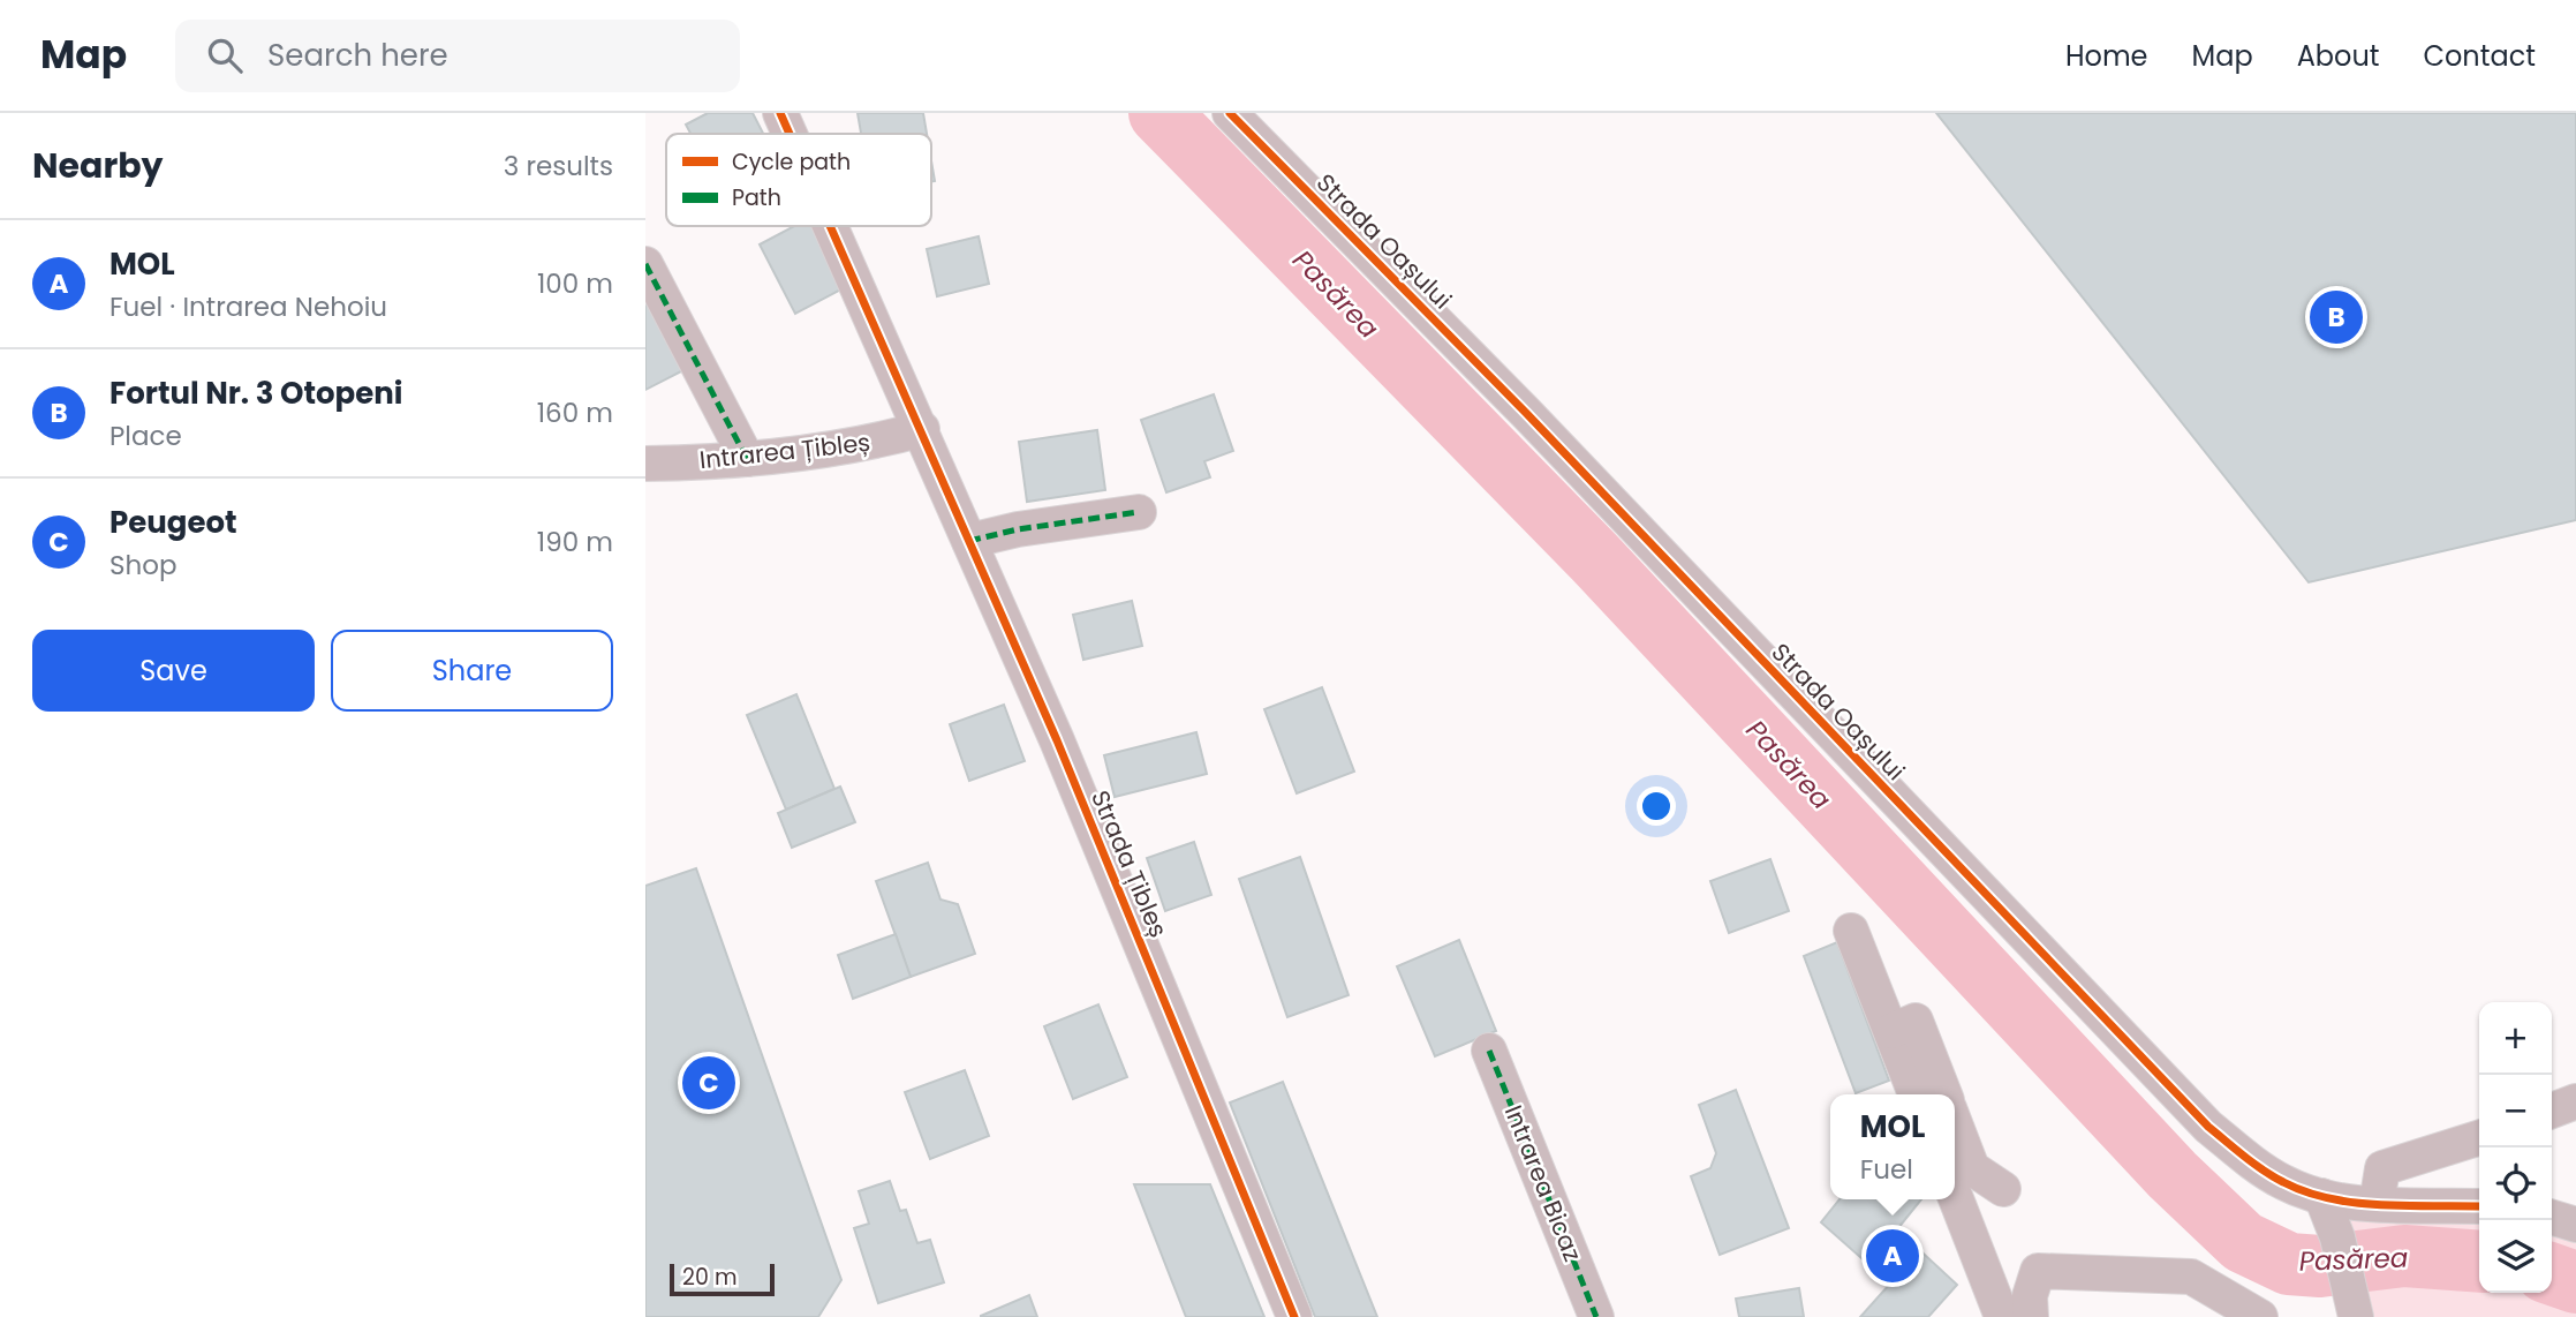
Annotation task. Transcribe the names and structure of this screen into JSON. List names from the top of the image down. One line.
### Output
{"streets":{"street":["Strada Oașului","Intrarea Țibleș","Strada Țibleș","Intrarea Bicaz"]},"crossings":[["Intrarea Țibleș","Strada Țibleș"]],"water":["Pasărea"],"legend":["Cycle path","Path"],"scale_bar":"20 m","page":{"header":"Map","search":"Search here","nav":["Home","Map","About","Contact"],"heading":["Nearby","3 results"],"list":[{"mark":"A","name":"MOL","note":"Fuel · Intrarea Nehoiu","value":"100 m"},{"mark":"B","name":"Fortul Nr. 3 Otopeni","note":"Place","value":"160 m"},{"mark":"C","name":"Peugeot","note":"Shop","value":"190 m"}],"pins":["B","C","A"],"buttons":["Save","Share"],"map_buttons":["+","−"],"popup":["MOL","Fuel"],"scale":"20 m"}}
